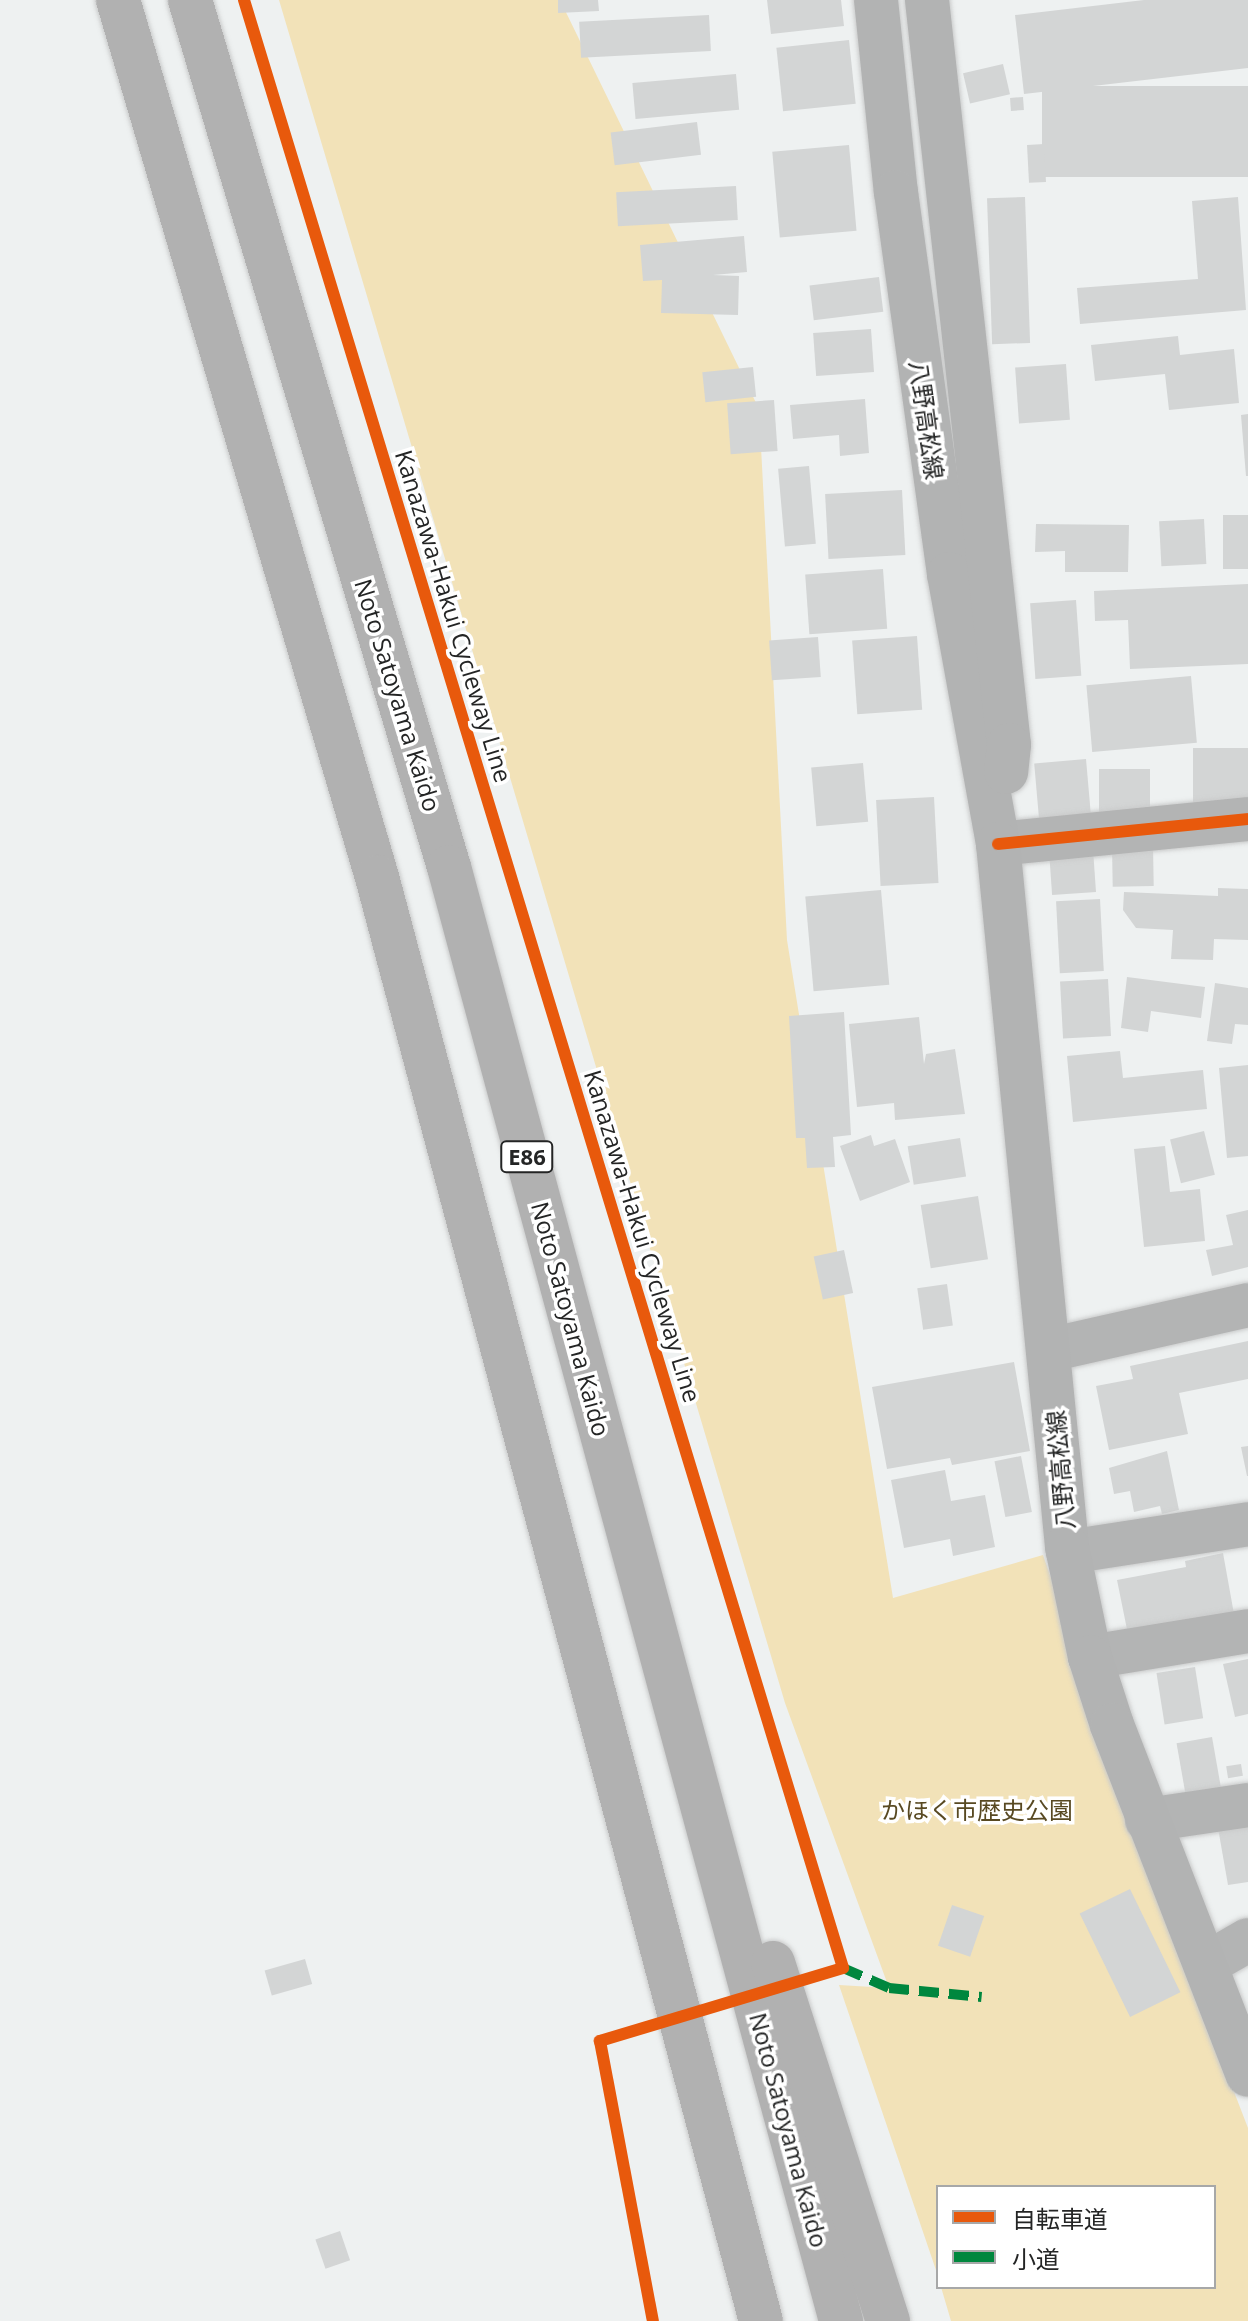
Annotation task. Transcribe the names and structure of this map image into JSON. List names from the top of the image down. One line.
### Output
{"streets":{"highway":["Noto Satoyama Kaido","E86"],"main road":["八野高松線"],"cycle path":["Kanazawa-Hakui Cycleway Line"]},"parks":["かほく市歴史公園"],"legend":["自転車道","小道"]}
